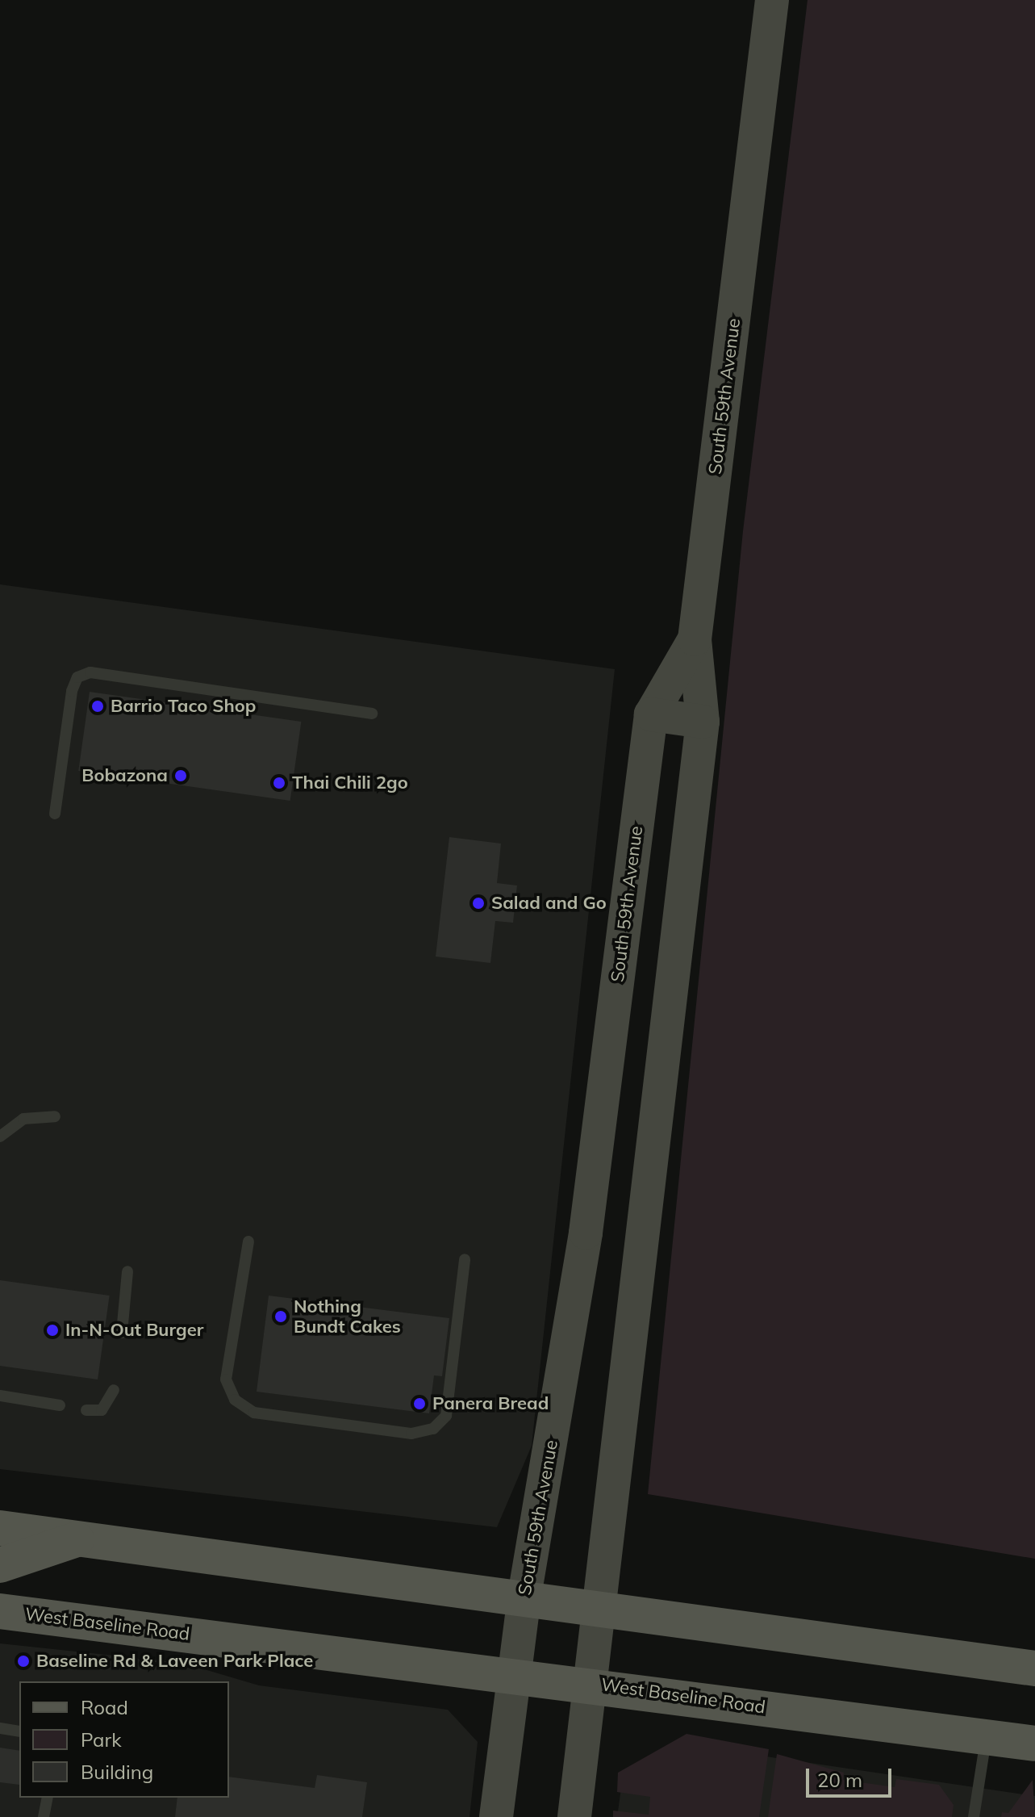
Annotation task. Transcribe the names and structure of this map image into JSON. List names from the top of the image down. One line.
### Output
{"streets":{"main road":["South 59th Avenue","West Baseline Road"]},"crossings":[["South 59th Avenue","West Baseline Road"]],"places":["Barrio Taco Shop","Bobazona","Thai Chili 2go","Salad and Go","Nothing Bundt Cakes","In-N-Out Burger","Panera Bread","Baseline Rd & Laveen Park Place"],"legend":["Road","Park","Building"],"scale_bar":"20 m"}
